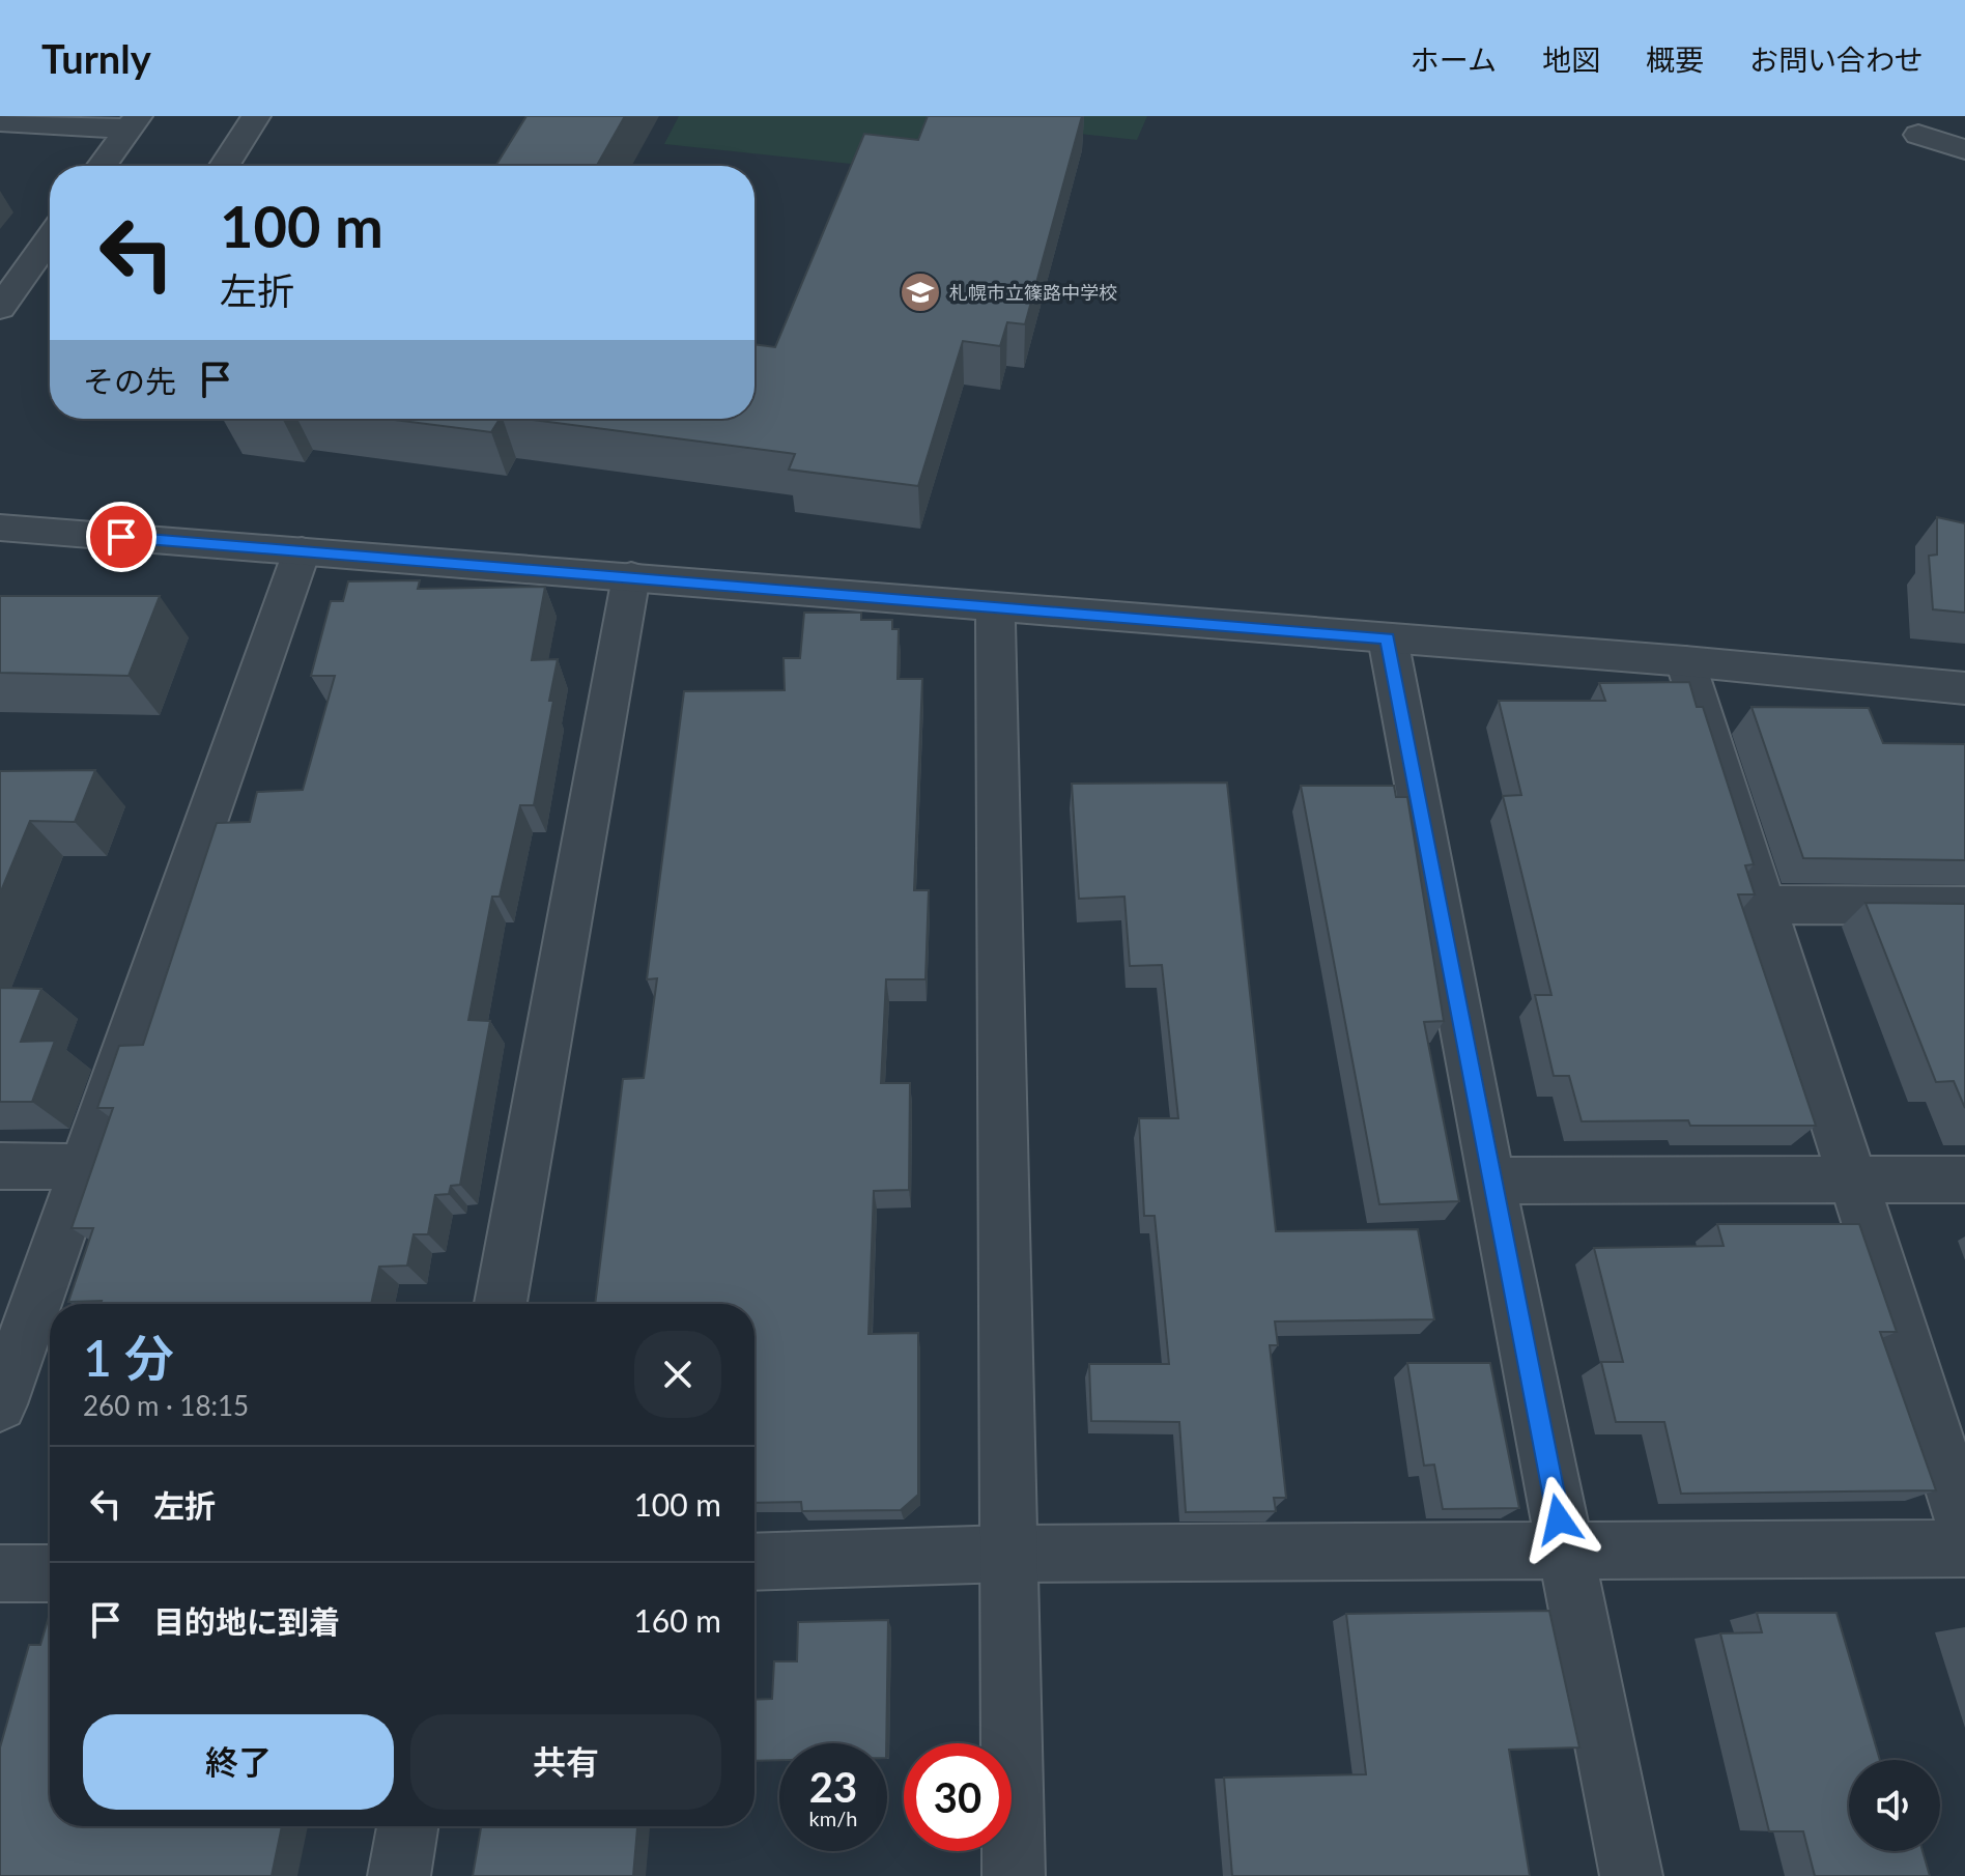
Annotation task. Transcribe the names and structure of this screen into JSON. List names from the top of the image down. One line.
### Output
{"places":{"school or university":["札幌市立篠路中学校"]},"page":{"header":"Turnly","nav":["ホーム","地図","概要","お問い合わせ"],"turn":["100 m","左折"],"then":"その先","heading":["1 分","260 m · 18:15"],"list":[{"name":"左折","value":"100 m"},{"name":"目的地に到着","value":"160 m"}],"buttons":["終了","共有"],"speed":"23 km/h","limit":"30"}}
